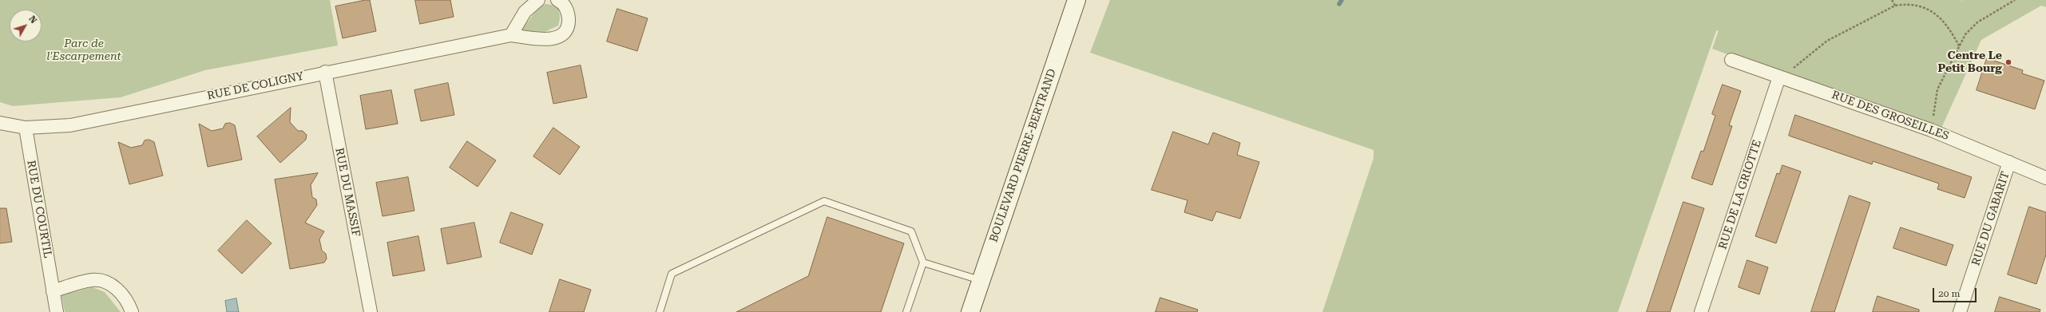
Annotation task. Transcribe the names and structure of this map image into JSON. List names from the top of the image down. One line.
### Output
{"streets":{"main road":["BOULEVARD PIERRE-BERTRAND"],"street":["RUE DE COLIGNY","RUE DES GROSEILLES","RUE DU MASSIF","RUE DE LA GRIOTTE","RUE DU COURTIL","RUE DU GABARIT"]},"crossings":[["RUE DE COLIGNY","RUE DU MASSIF"],["RUE DE COLIGNY","RUE DU COURTIL"],["RUE DES GROSEILLES","RUE DE LA GRIOTTE"],["RUE DES GROSEILLES","RUE DU GABARIT"]],"parks":["Parc de l'Escarpement"],"places":["Centre Le Petit Bourg"],"scale_bar":"20 m","north":"top right"}
